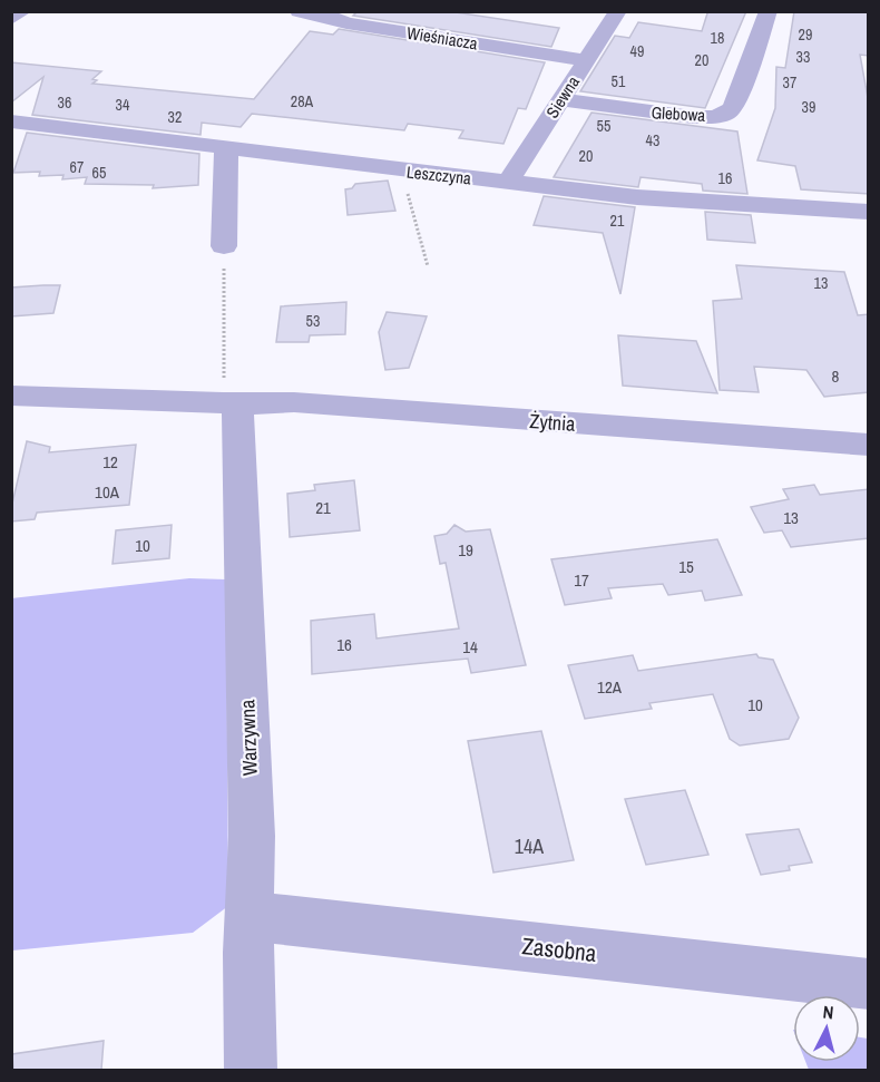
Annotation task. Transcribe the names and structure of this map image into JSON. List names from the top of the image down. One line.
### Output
{"streets":{"street":["Wieśniacza","Siewna","Glebowa","Leszczyna","Żytnia","Warzywna","Zasobna"]},"crossings":[["Wieśniacza","Siewna"],["Siewna","Glebowa"],["Siewna","Leszczyna"],["Żytnia","Warzywna"],["Warzywna","Zasobna"]],"house_numbers":["29","18","49","33","20","51","37","28A","36","34","39","32","55","43","20","67","65","16","21","13","53","8","12","10A","21","13","10","19","15","17","16","14","12A","10","14A"],"north":"top"}
